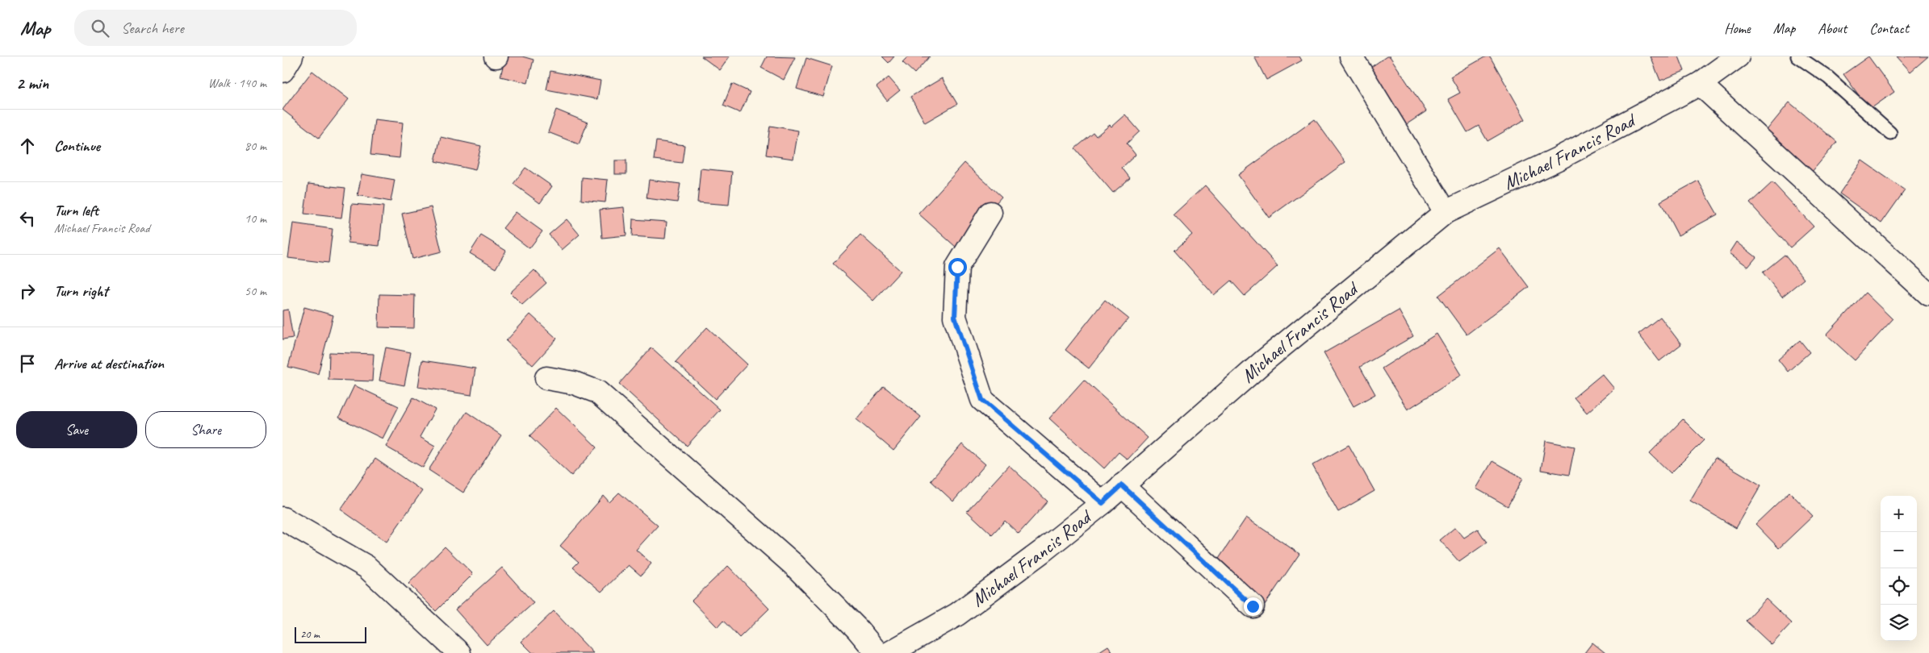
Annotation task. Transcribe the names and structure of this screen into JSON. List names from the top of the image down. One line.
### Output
{"streets":{"street":["Michael Francis Road"]},"scale_bar":"20 m","page":{"header":"Map","search":"Search here","nav":["Home","Map","About","Contact"],"heading":["2 min","Walk · 140 m"],"list":[["Continue","80 m"],["Turn left","Michael Francis Road","10 m"],["Turn right","50 m"],"Arrive at destination"],"buttons":["Save","Share"],"map_buttons":["+","−"],"scale":"20 m"}}
